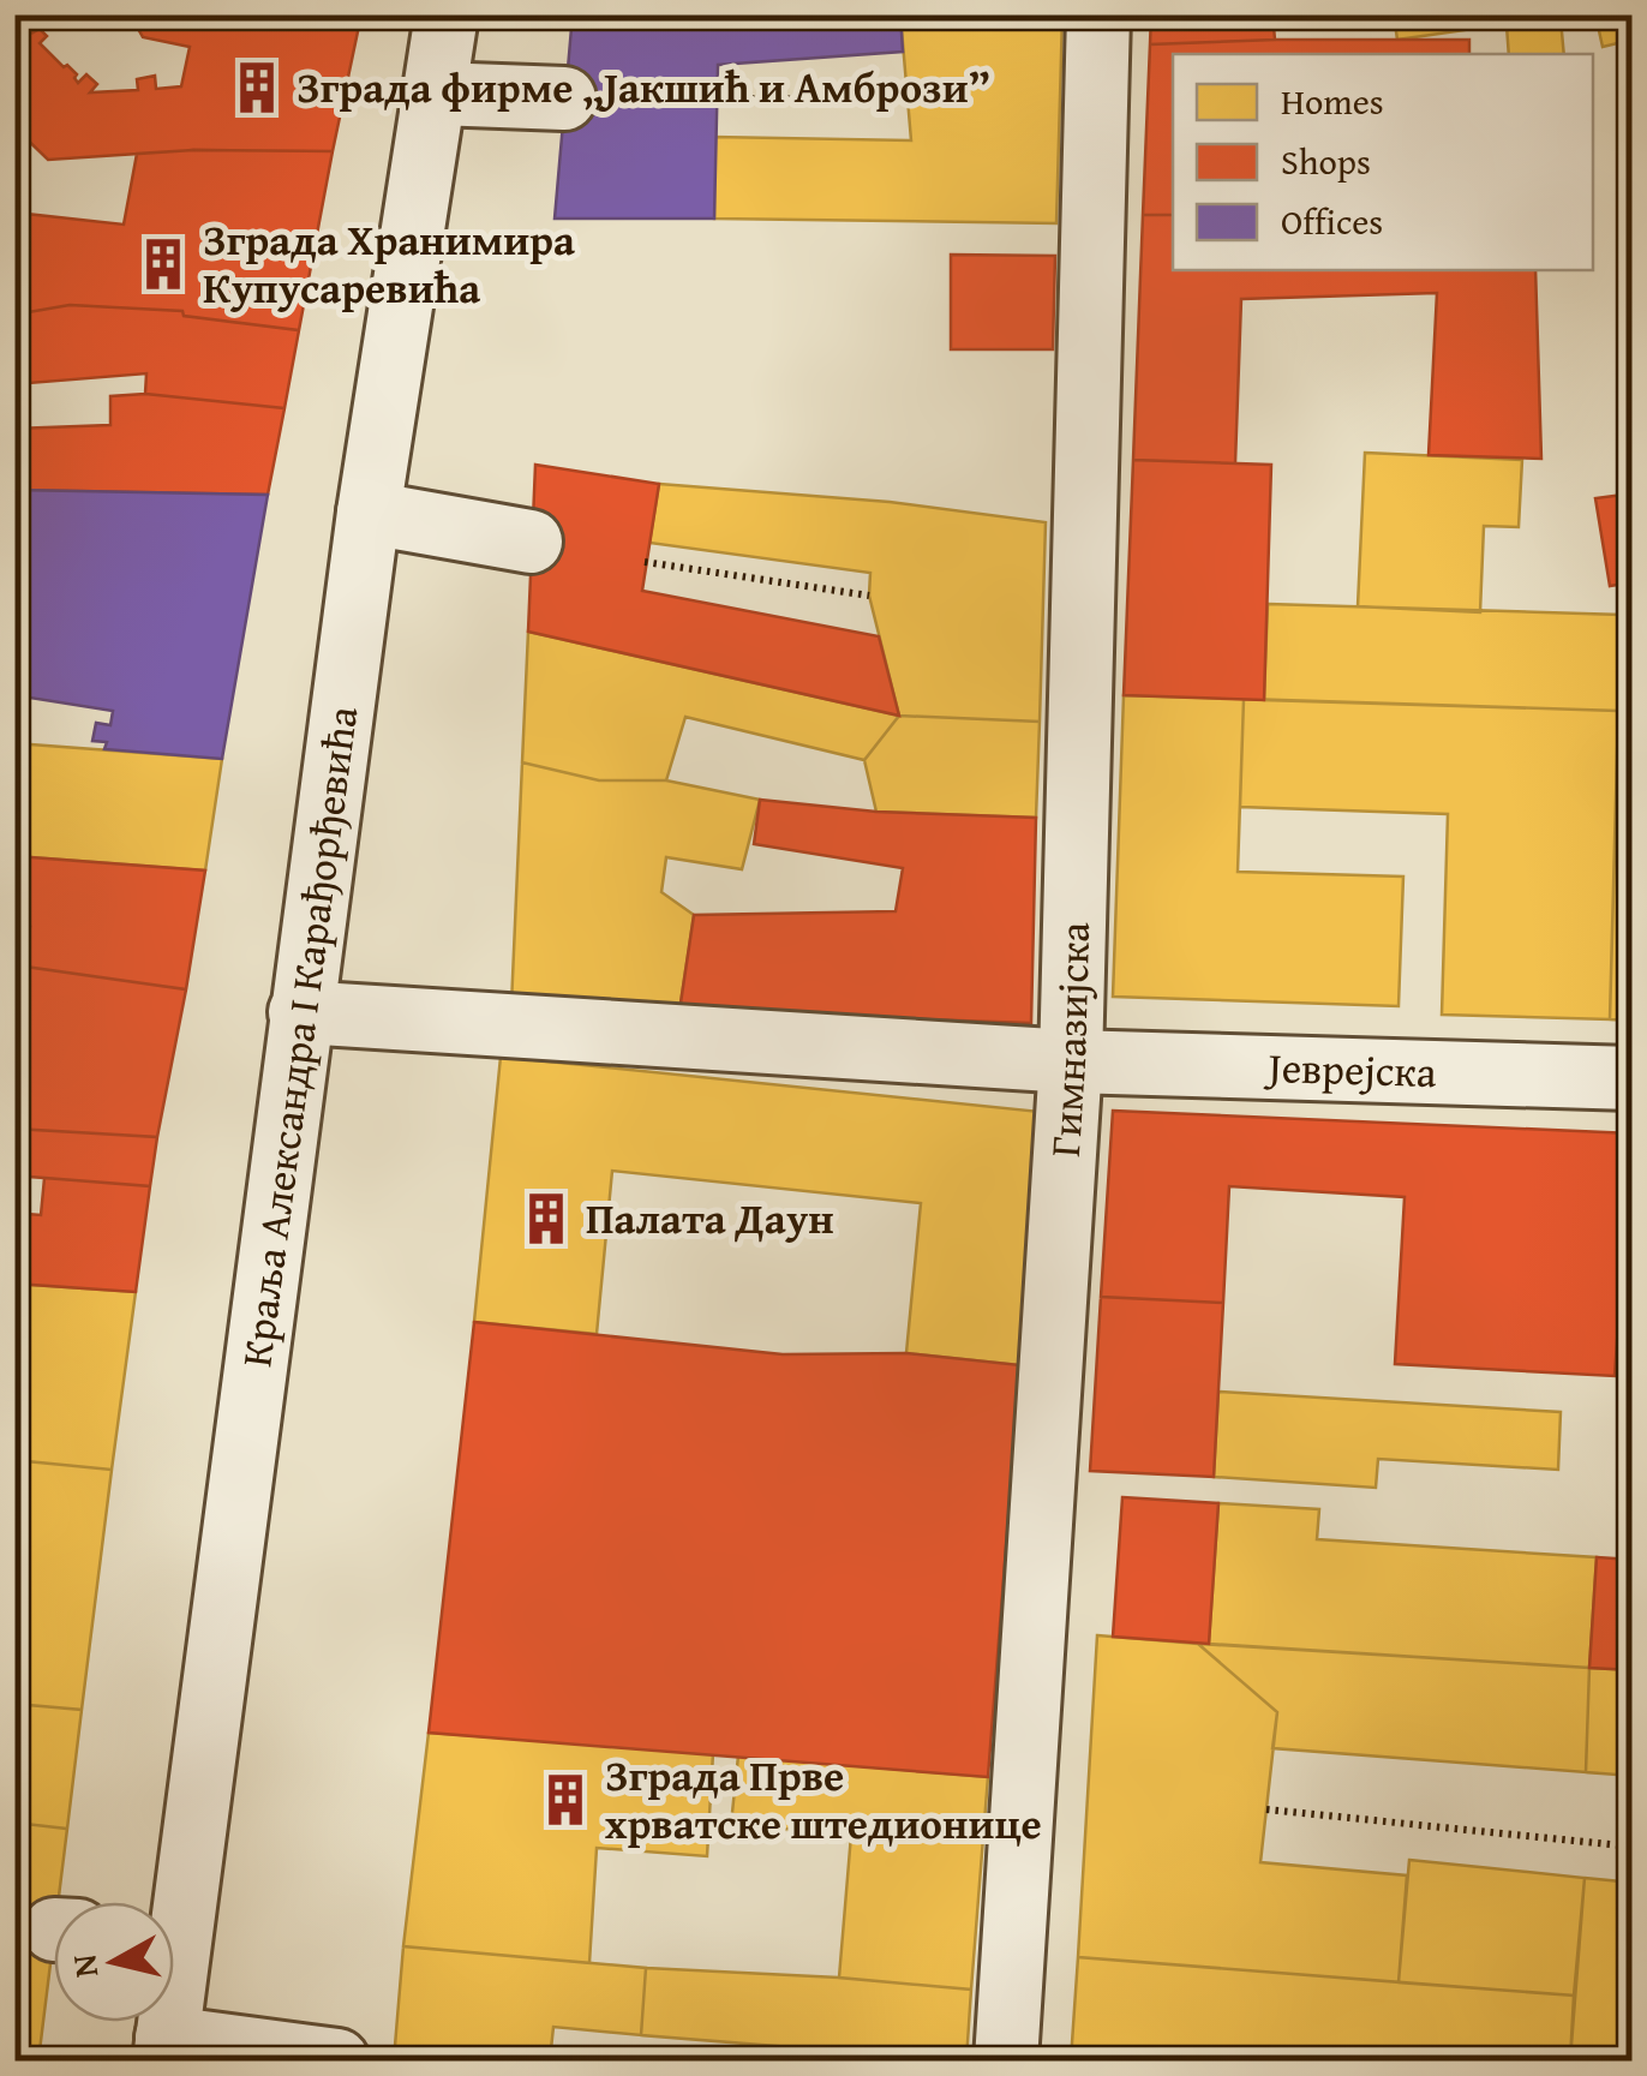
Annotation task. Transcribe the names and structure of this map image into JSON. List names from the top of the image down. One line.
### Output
{"streets":{"street":["Краља Александра I Карађорђевића","Гимназијска","Јеврејска"]},"crossings":[["Краља Александра I Карађорђевића","Јеврејска"],["Гимназијска","Јеврејска"]],"places":{"building":["Зграда фирме „Јакшић и Амбрози”","Зграда Хранимира Купусаревића","Палата Даун","Зграда Прве хрватске штедионице"]},"legend":["Homes","Shops","Offices"],"north":"left"}
